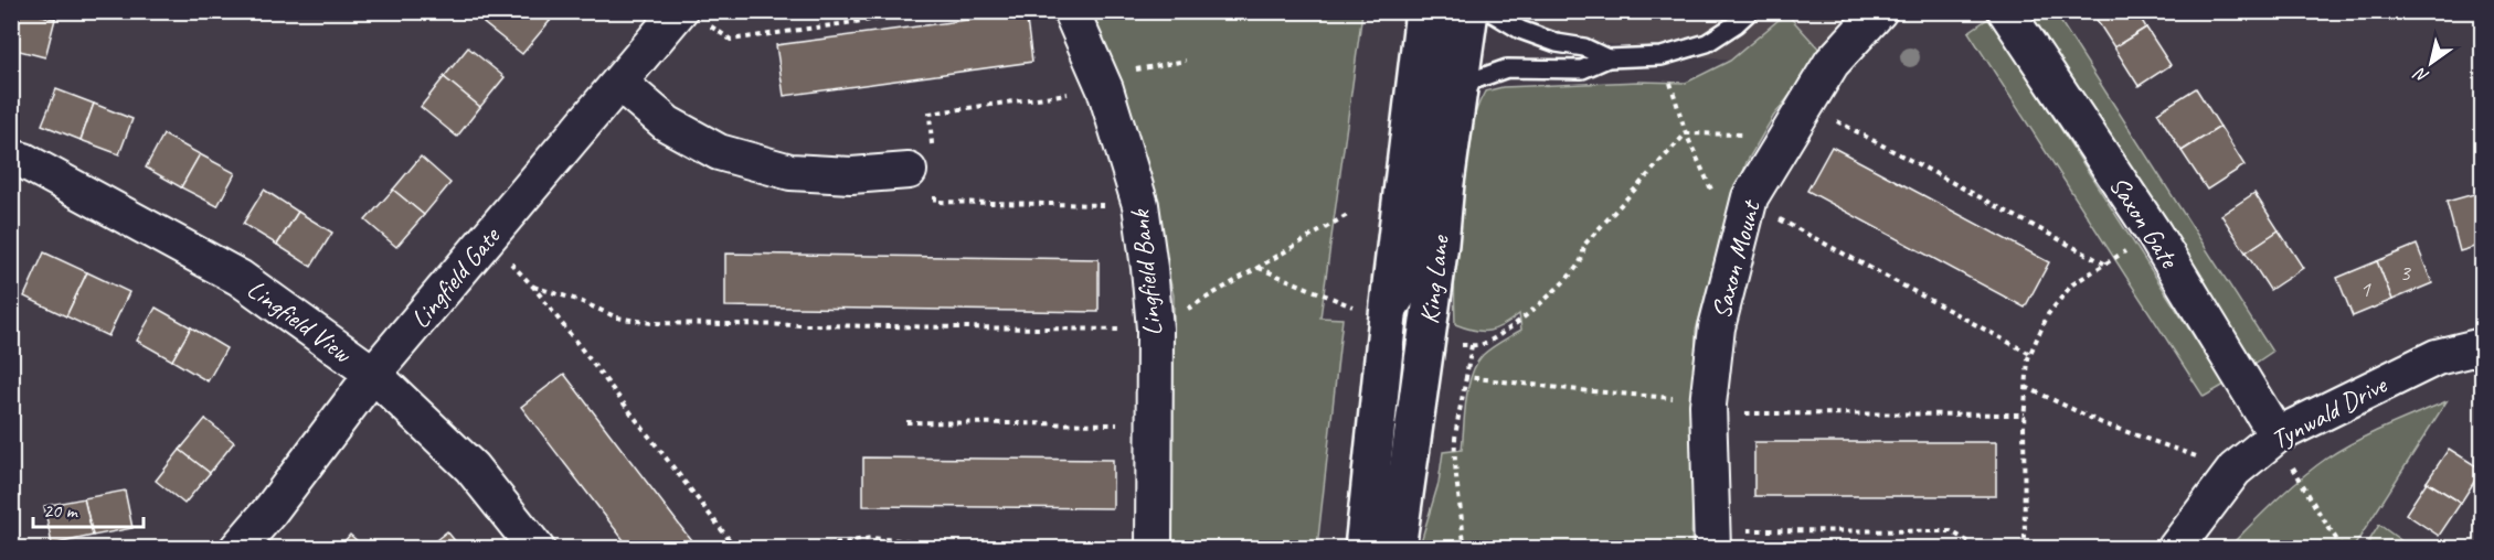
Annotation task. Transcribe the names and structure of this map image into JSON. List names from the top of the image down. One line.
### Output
{"streets":{"street":["Saxon Gate","Saxon Mount","Lingfield Bank","Lingfield Gate","King Lane","Lingfield View","Tynwald Drive"]},"crossings":[["Saxon Gate","Tynwald Drive"],["Lingfield Gate","Lingfield View"]],"house_numbers":["3","1"],"scale_bar":"20 m","north":"bottom left"}
